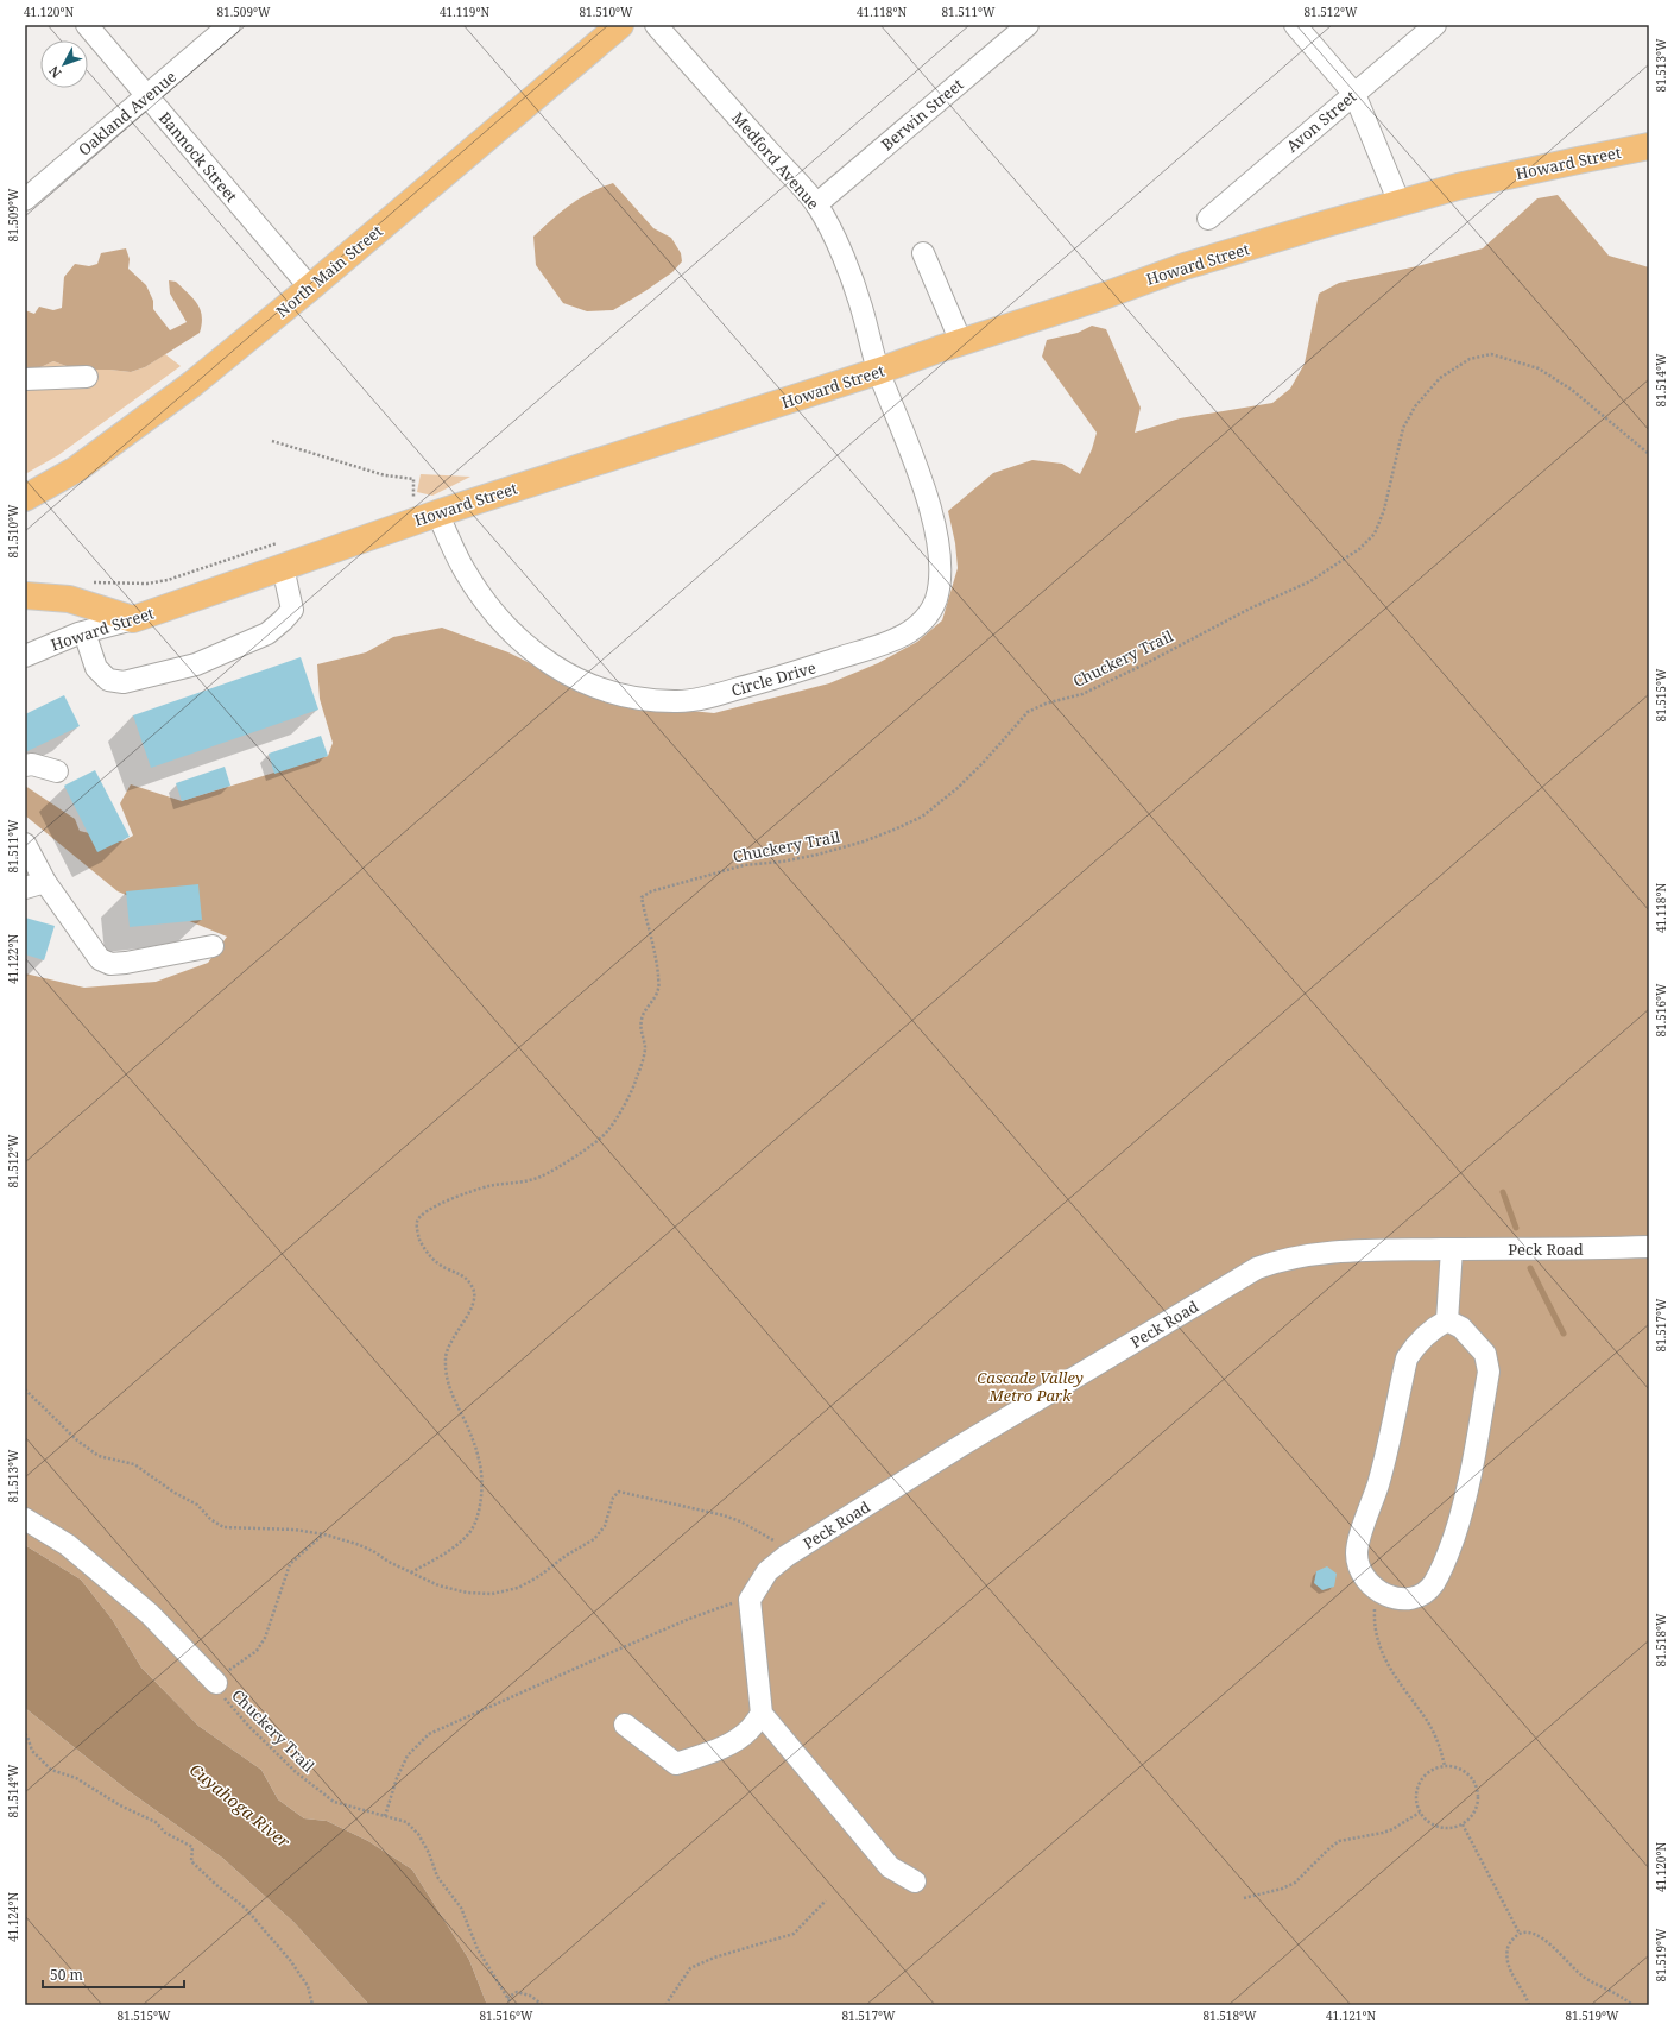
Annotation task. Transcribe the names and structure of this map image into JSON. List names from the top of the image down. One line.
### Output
{"streets":{"main road":["Howard Street","North Main Street"],"street":["Oakland Avenue","Berwin Street","Avon Street","Bannock Street","Medford Avenue","Circle Drive","Peck Road"],"path":["Chuckery Trail"]},"crossings":[["Oakland Avenue","Bannock Street"],["Berwin Street","Medford Avenue"],["Bannock Street","North Main Street"],["Medford Avenue","Howard Street"],["Medford Avenue","Circle Drive"],["Howard Street","Circle Drive"]],"water":["Cuyahoga River"],"parks":["Cascade Valley Metro Park"],"scale_bar":"50 m","north":"bottom left","coordinates":["41.120°N","81.509°W","41.119°N","81.510°W","41.118°N","81.511°W","81.512°W","81.513°W","81.514°W","81.515°W","41.122°N","81.516°W","81.517°W","81.518°W","41.124°N","81.519°W","41.121°N"]}
